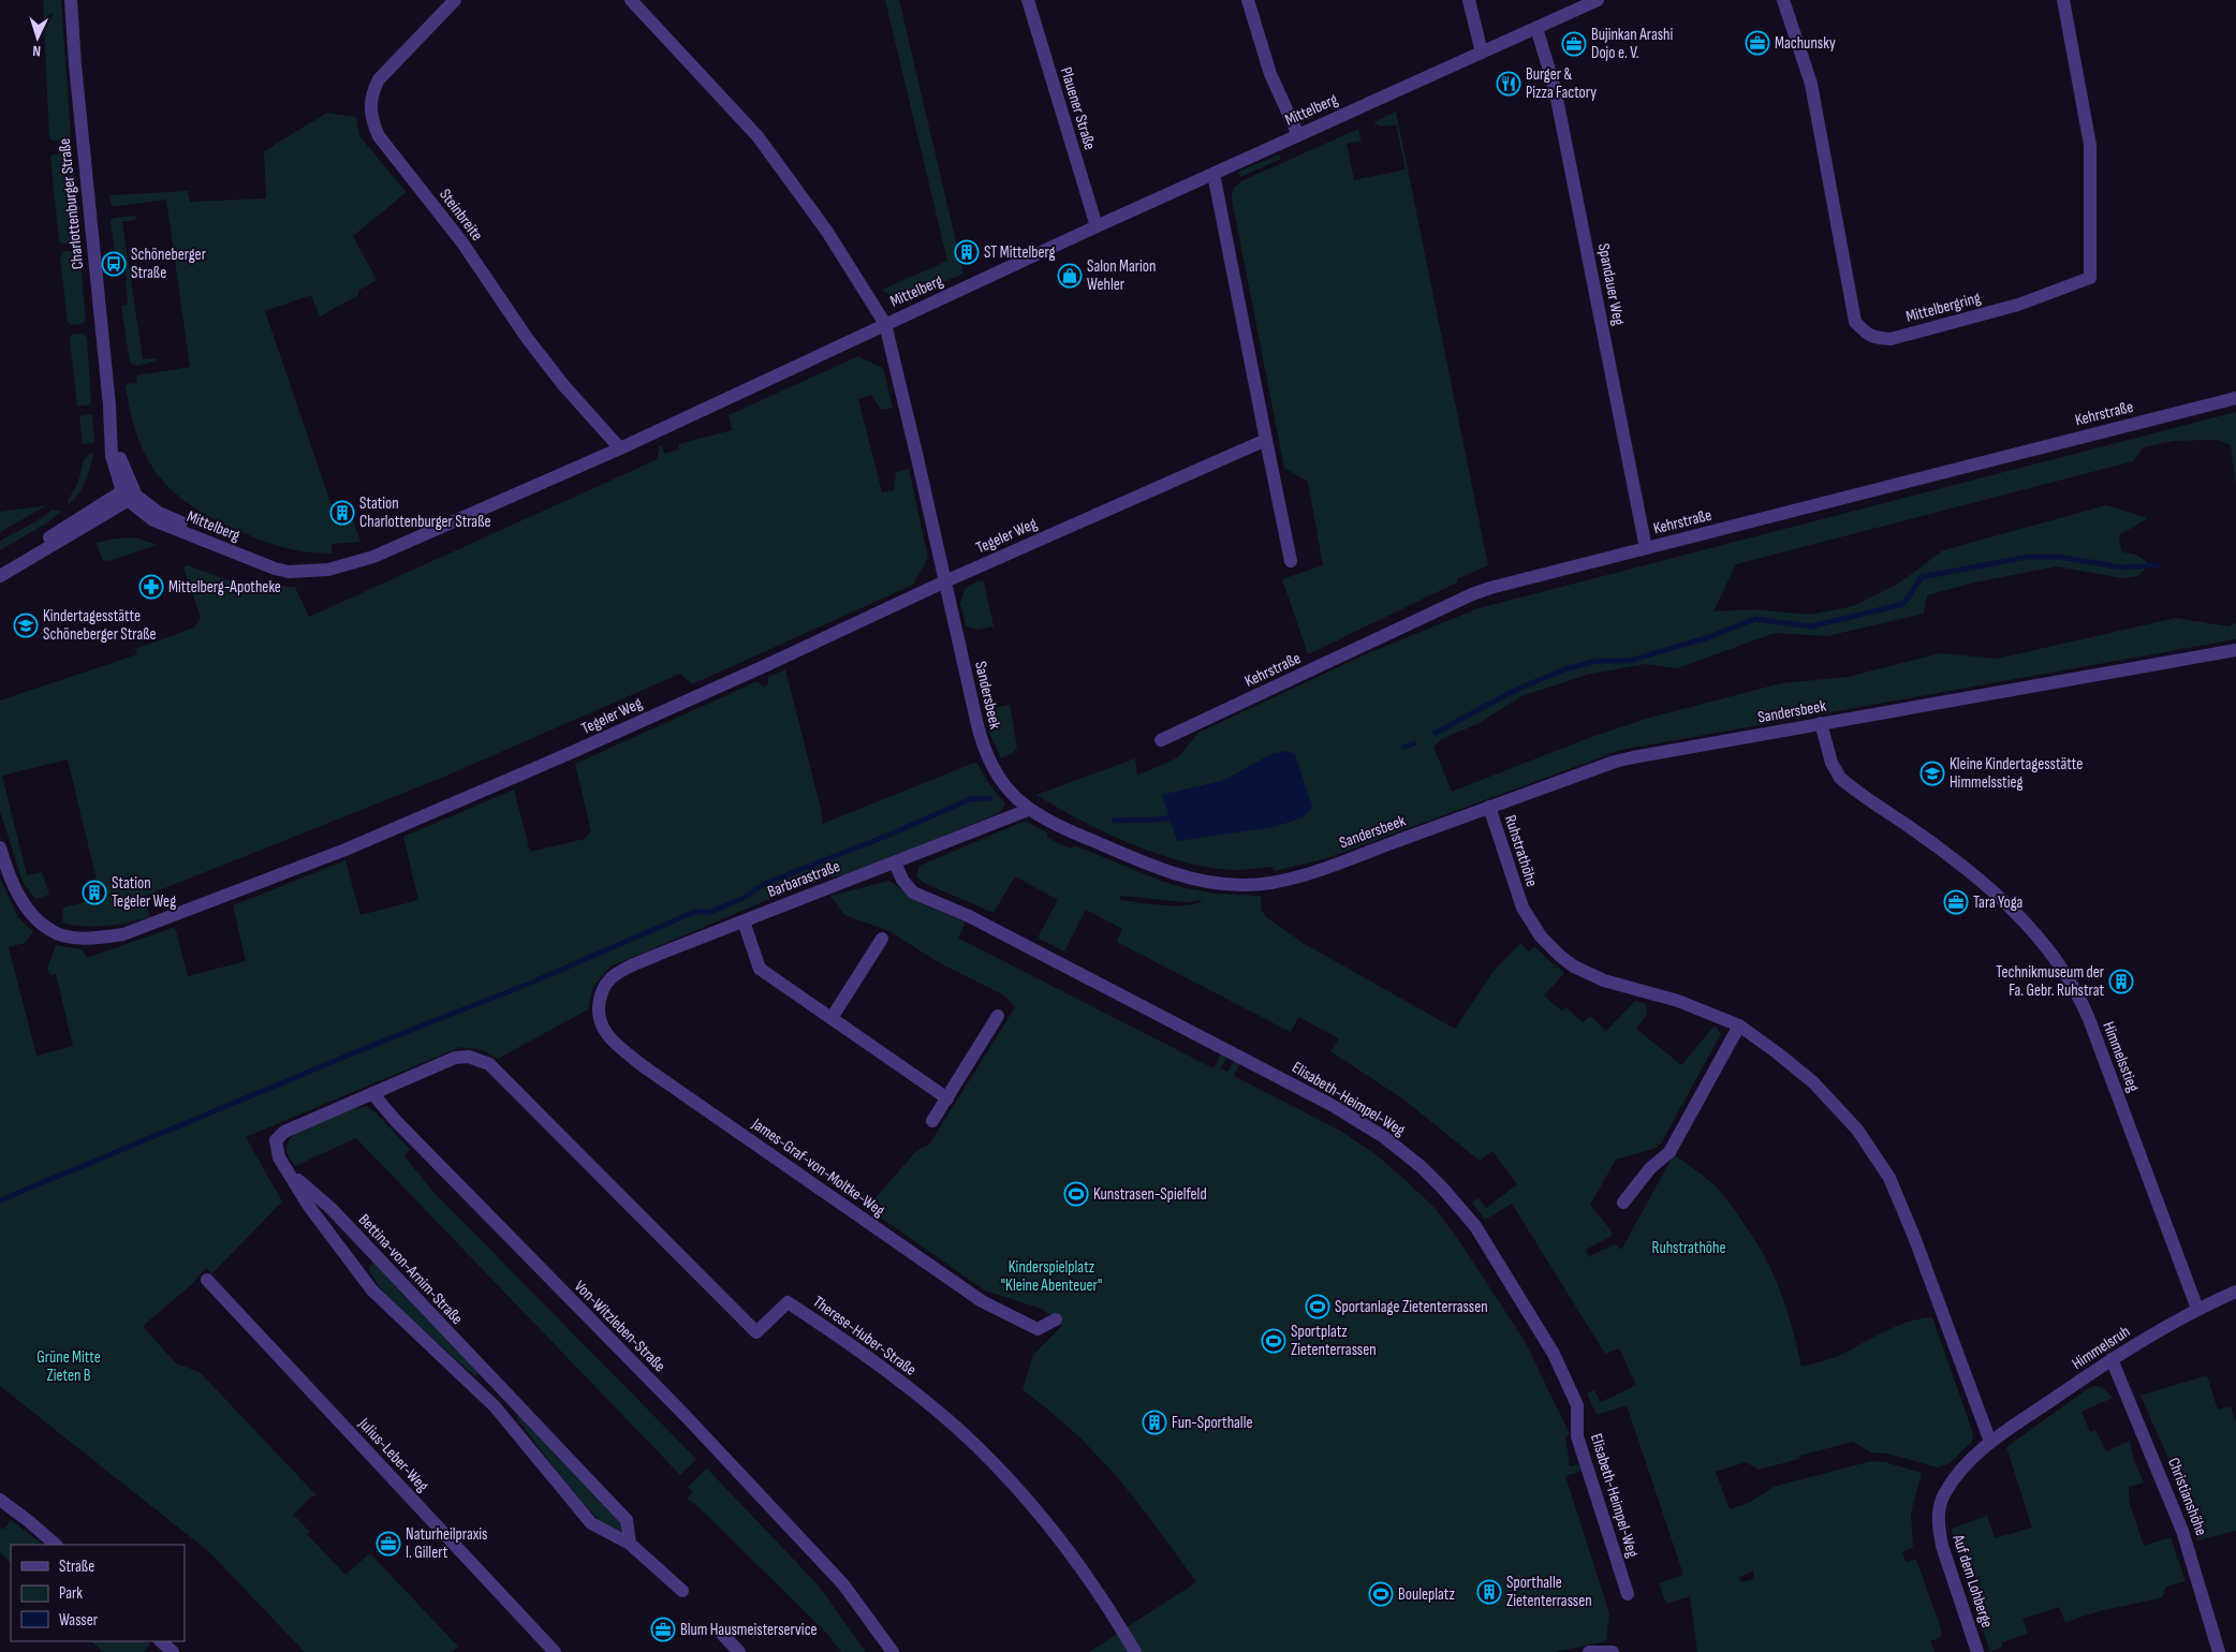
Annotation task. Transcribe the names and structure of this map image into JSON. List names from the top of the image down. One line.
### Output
{"streets":{"street":["Plauener Straße","Mittelberg","Charlottenburger Straße","Steinbreite","Spandauer Weg","Mittelbergring","Kehrstraße","Tegeler Weg","Sandersbeek","Ruhstrathöhe","Barbarastraße","Himmelsstieg","Elisabeth-Heimpel-Weg","James-Graf-von-Moltke-Weg","Bettina-von-Arnim-Straße","Von-Witzleben-Straße","Therese-Huber-Straße","Himmelsruh","Julius-Leber-Weg","Christianshöhe","Auf dem Lohberge"]},"crossings":[["Plauener Straße","Mittelberg"],["Mittelberg","Charlottenburger Straße"],["Mittelberg","Steinbreite"],["Mittelberg","Spandauer Weg"],["Mittelberg","Sandersbeek"],["Spandauer Weg","Kehrstraße"],["Tegeler Weg","Sandersbeek"],["Sandersbeek","Ruhstrathöhe"],["Sandersbeek","Barbarastraße"],["Sandersbeek","Himmelsstieg"],["Ruhstrathöhe","Himmelsruh"],["Ruhstrathöhe","Auf dem Lohberge"],["Barbarastraße","Elisabeth-Heimpel-Weg"],["Barbarastraße","James-Graf-von-Moltke-Weg"],["Himmelsstieg","Himmelsruh"],["Bettina-von-Arnim-Straße","Von-Witzleben-Straße"],["Bettina-von-Arnim-Straße","Therese-Huber-Straße"],["Von-Witzleben-Straße","Therese-Huber-Straße"],["Himmelsruh","Christianshöhe"],["Himmelsruh","Auf dem Lohberge"]],"parks":["Ruhstrathöhe","Kinderspielplatz \"Kleine Abenteuer\"","Grüne Mitte Zieten B"],"places":{"office":["Machunsky","Bujinkan Arashi Dojo e. V.","Tara Yoga","Naturheilpraxis I. Gillert","Blum Hausmeisterservice"],"restaurant":["Burger & Pizza Factory"],"building":["ST Mittelberg","Station Charlottenburger Straße","Station Tegeler Weg","Technikmuseum der Fa. Gebr. Ruhstrat","Fun-Sporthalle","Sporthalle Zietenterrassen"],"bus stop":["Schöneberger Straße"],"shop":["Salon Marion Wehler"],"pharmacy":["Mittelberg-Apotheke"],"school or university":["Kindertagesstätte Schöneberger Straße","Kleine Kindertagesstätte Himmelsstieg"],"sports":["Kunstrasen-Spielfeld","Sportanlage Zietenterrassen","Sportplatz Zietenterrassen","Bouleplatz"]},"legend":["Straße","Park","Wasser"],"north":"bottom"}
